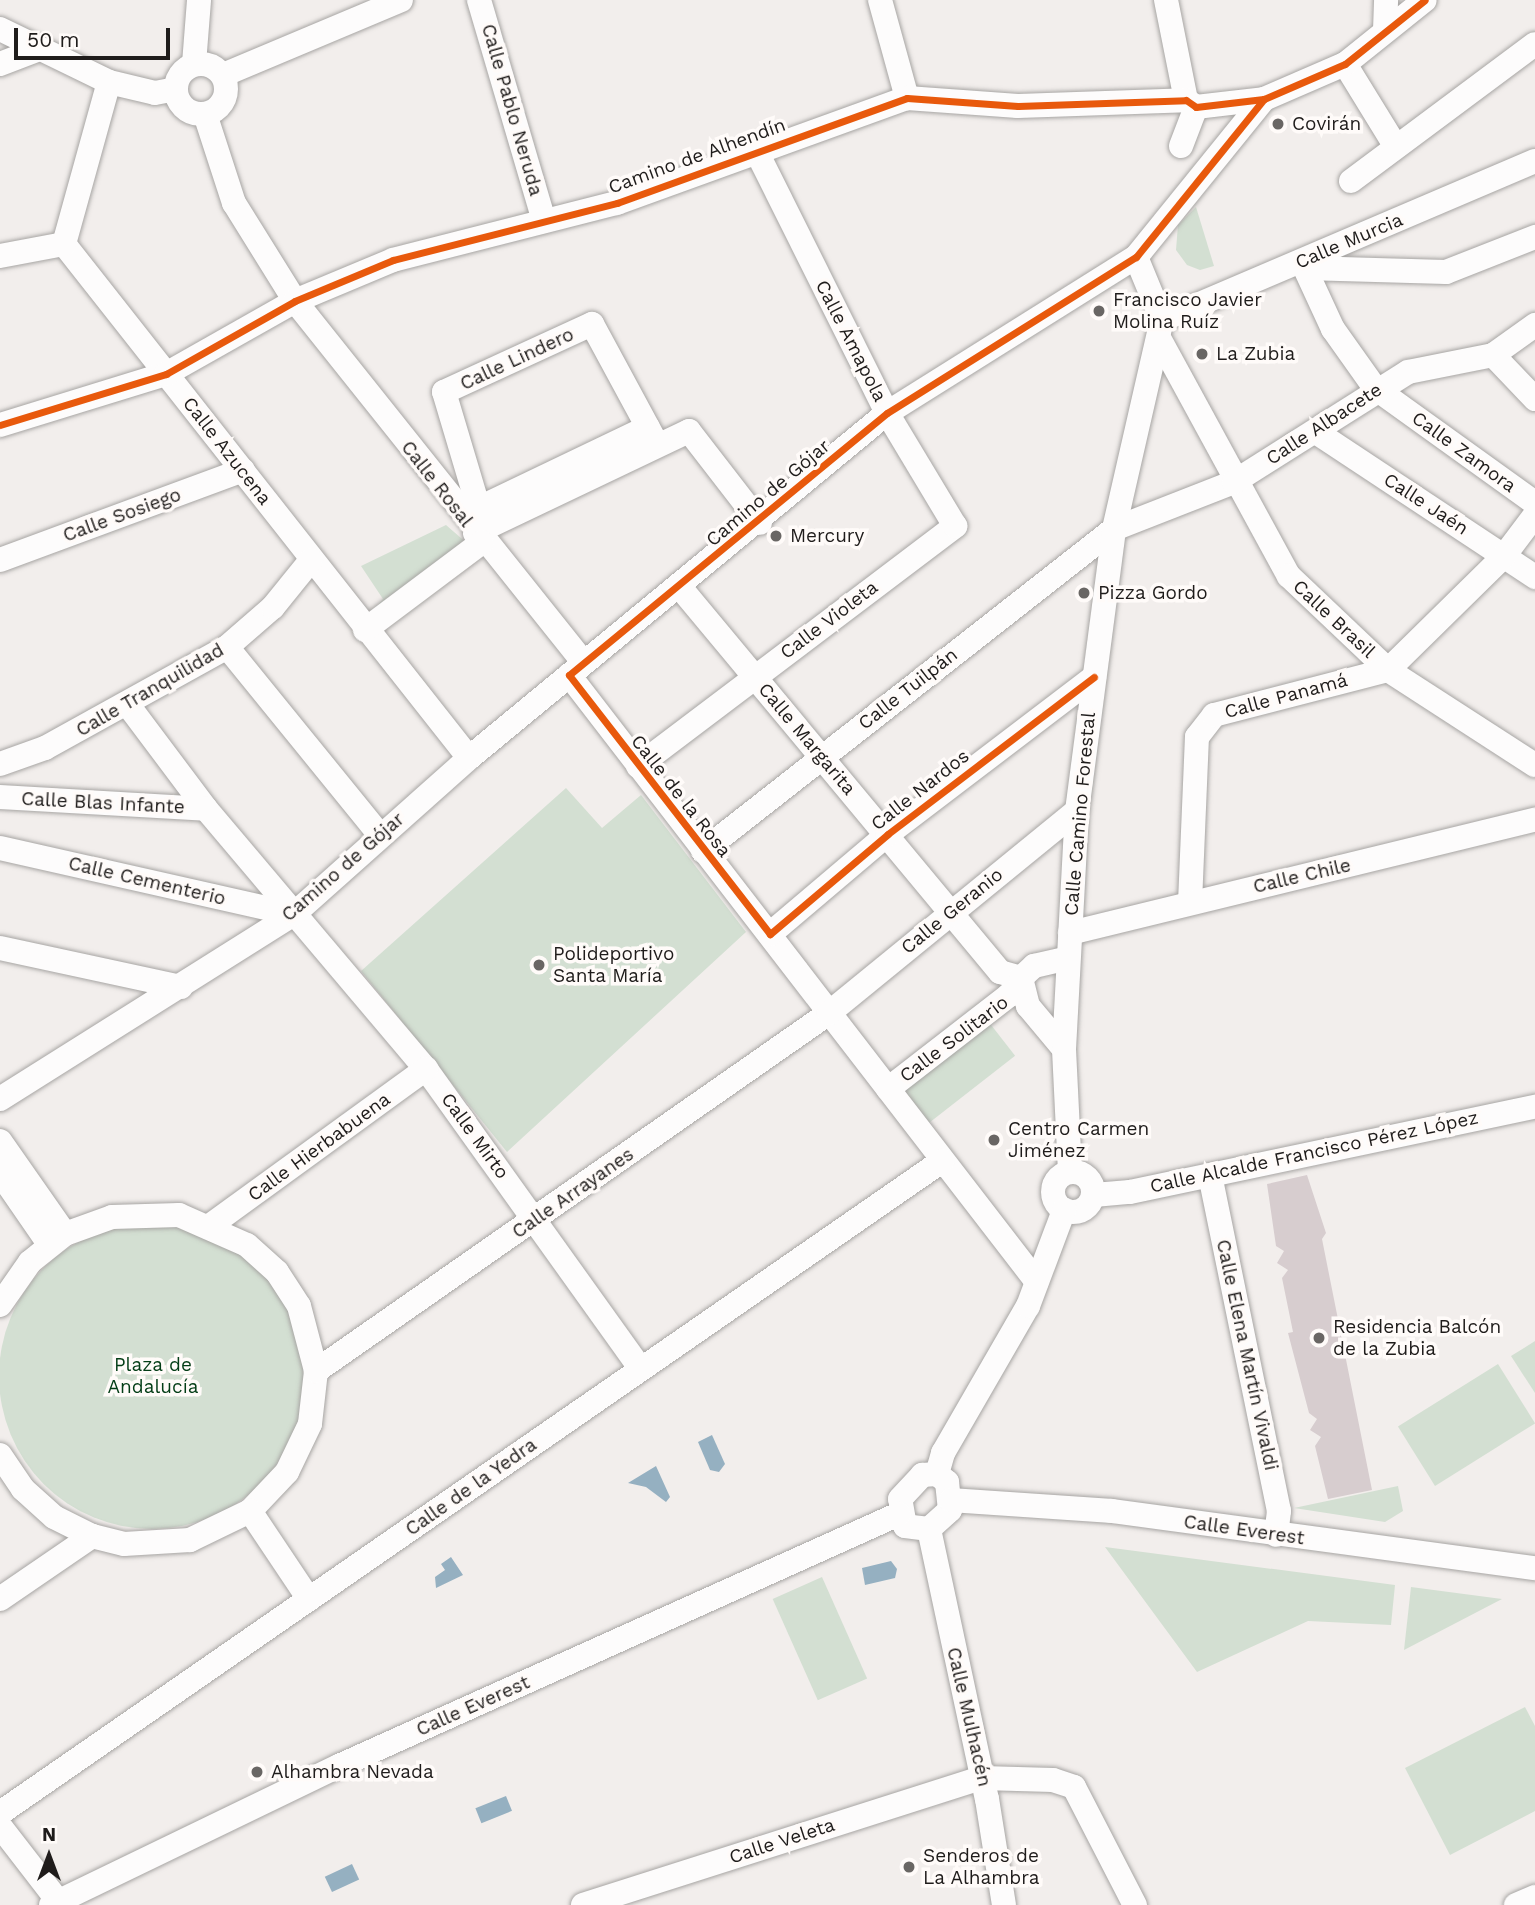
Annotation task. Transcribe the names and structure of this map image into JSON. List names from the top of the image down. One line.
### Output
{"streets":{"street":["Calle Pablo Neruda","Camino de Alhendín","Calle Murcia","Calle Amapola","Calle Lindero","Calle Albacete","Calle Azucena","Calle Zamora","Calle Rosal","Camino de Gójar","Calle Jaén","Calle Sosiego","Calle Brasil","Calle Violeta","Calle Tuilpán","Calle Tranquilidad","Calle Panamá","Calle Margarita","Calle Nardos","Calle de la Rosa","Calle Blas Infante","Calle Camino Forestal","Calle Chile","Calle Cementerio","Calle Geranio","Calle Solitario","Calle Mirto","Calle Hierbabuena","Calle Alcalde Francisco Pérez López","Calle Arrayanes","Calle Elena Martín Vivaldi","Calle de la Yedra","Calle Everest","Calle Mulhacén","Calle Veleta"]},"crossings":[["Calle Pablo Neruda","Camino de Alhendín"],["Camino de Alhendín","Calle Amapola"],["Camino de Alhendín","Calle Azucena"],["Camino de Alhendín","Calle Rosal"],["Camino de Alhendín","Camino de Gójar"],["Calle Murcia","Calle Zamora"],["Calle Murcia","Calle Brasil"],["Calle Murcia","Calle Camino Forestal"],["Calle Amapola","Camino de Gójar"],["Calle Amapola","Calle Violeta"],["Calle Lindero","Calle Rosal"],["Calle Albacete","Calle Zamora"],["Calle Albacete","Calle Jaén"],["Calle Albacete","Calle Brasil"],["Calle Albacete","Calle Tuilpán"],["Calle Albacete","Calle Camino Forestal"],["Calle Azucena","Camino de Gójar"],["Calle Azucena","Calle Sosiego"],["Calle Azucena","Calle Tranquilidad"],["Calle Rosal","Camino de Gójar"],["Calle Rosal","Calle de la Rosa"],["Camino de Gójar","Calle Margarita"],["Camino de Gójar","Calle de la Rosa"],["Camino de Gójar","Calle Blas Infante"],["Camino de Gójar","Calle Cementerio"],["Camino de Gójar","Calle Mirto"],["Calle Brasil","Calle Panamá"],["Calle Brasil","Calle Camino Forestal"],["Calle Violeta","Calle Margarita"],["Calle Violeta","Calle de la Rosa"],["Calle Tuilpán","Calle Margarita"],["Calle Tuilpán","Calle de la Rosa"],["Calle Tuilpán","Calle Camino Forestal"],["Calle Tranquilidad","Calle Blas Infante"],["Calle Panamá","Calle Chile"],["Calle Margarita","Calle Nardos"],["Calle Margarita","Calle Camino Forestal"],["Calle Margarita","Calle Geranio"],["Calle Margarita","Calle Solitario"],["Calle Nardos","Calle de la Rosa"],["Calle Nardos","Calle Camino Forestal"],["Calle de la Rosa","Calle Geranio"],["Calle de la Rosa","Calle Solitario"],["Calle de la Rosa","Calle Arrayanes"],["Calle de la Rosa","Calle de la Yedra"],["Calle Blas Infante","Calle Cementerio"],["Calle Blas Infante","Calle Mirto"],["Calle Camino Forestal","Calle Chile"],["Calle Camino Forestal","Calle Geranio"],["Calle Camino Forestal","Calle Alcalde Francisco Pérez López"],["Calle Cementerio","Calle Mirto"],["Calle Geranio","Calle Arrayanes"],["Calle Mirto","Calle Hierbabuena"],["Calle Mirto","Calle Arrayanes"],["Calle Mirto","Calle de la Yedra"],["Calle Alcalde Francisco Pérez López","Calle Elena Martín Vivaldi"],["Calle Elena Martín Vivaldi","Calle Everest"],["Calle Everest","Calle Mulhacén"],["Calle Mulhacén","Calle Veleta"]],"parks":["Plaza de Andalucía"],"places":["Covirán","Francisco Javier Molina Ruíz","La Zubia","Mercury","Pizza Gordo","Polideportivo Santa María","Centro Carmen Jiménez","Residencia Balcón de la Zubia","Alhambra Nevada","Senderos de La Alhambra"],"scale_bar":"50 m","north":"top"}
